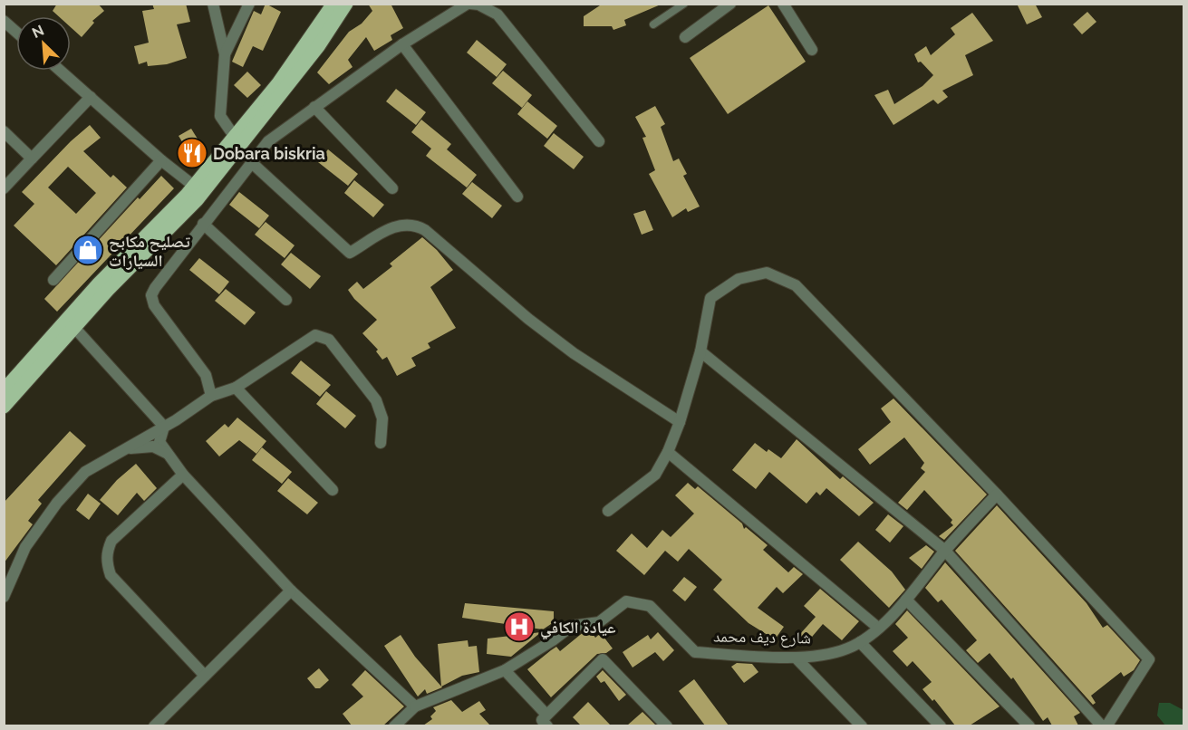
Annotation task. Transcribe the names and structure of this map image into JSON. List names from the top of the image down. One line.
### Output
{"streets":{"street":["شارع ديف محمد"]},"places":{"restaurant":["Dobara biskria"],"shop":["تصليح مكابح السيارات"],"hospital":["عيادة الكافي"]},"north":"top left"}
